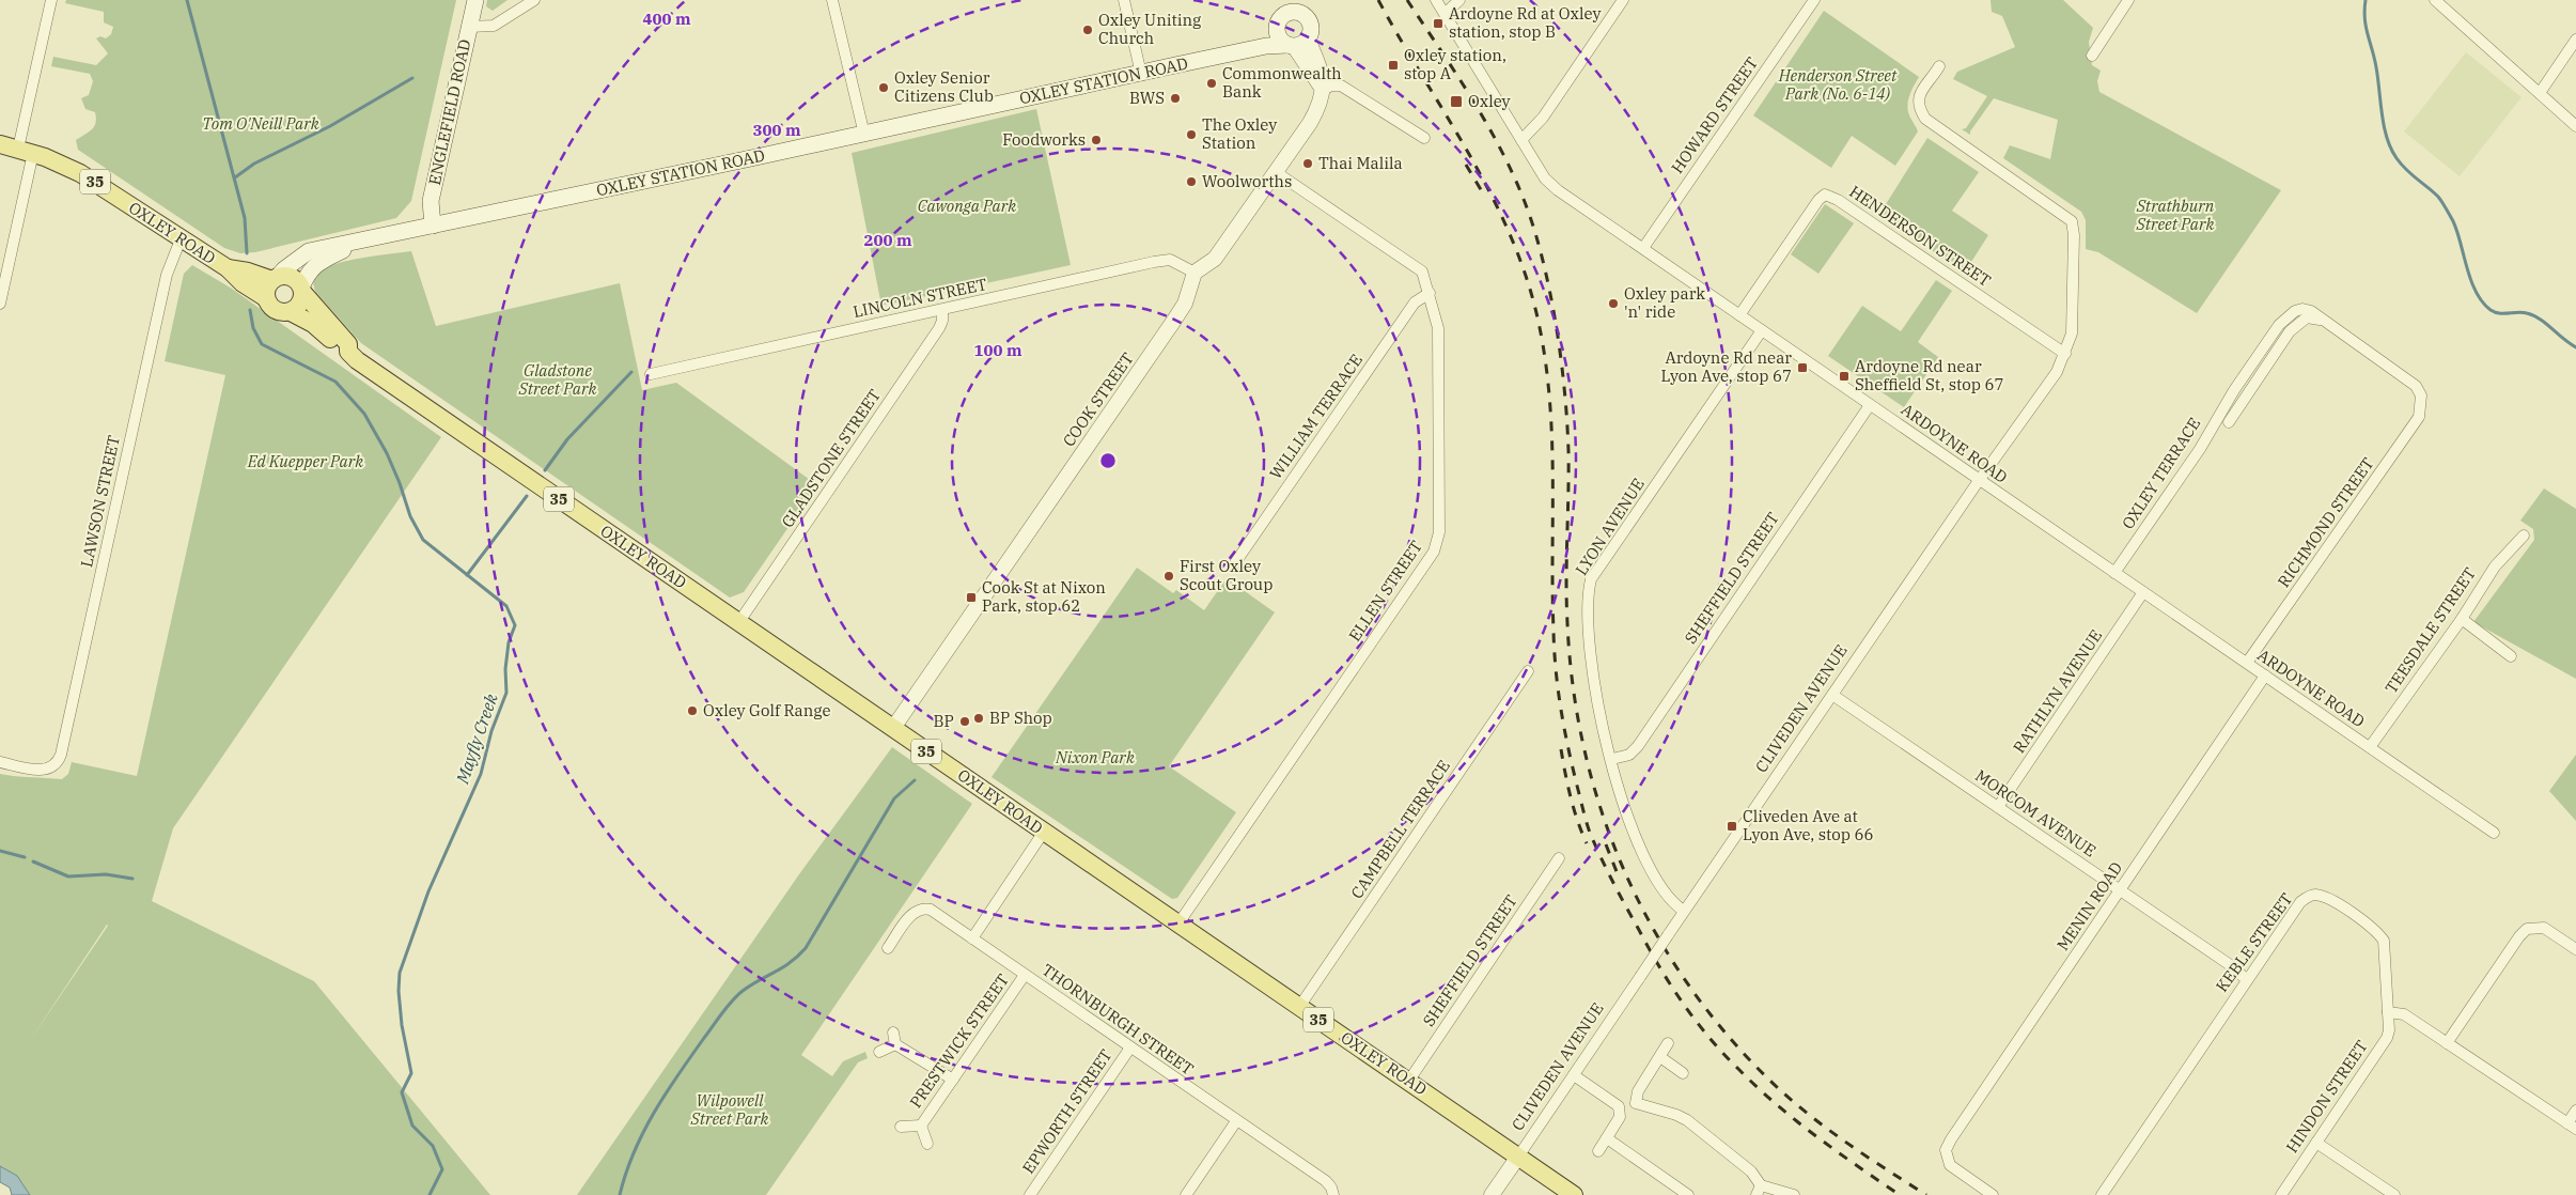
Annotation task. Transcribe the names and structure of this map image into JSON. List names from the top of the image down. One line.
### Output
{"streets":{"main road":["OXLEY STATION ROAD","ENGLEFIELD ROAD","35","OXLEY ROAD"],"street":["HOWARD STREET","HENDERSON STREET","LINCOLN STREET","COOK STREET","WILLIAM TERRACE","ARDOYNE ROAD","GLADSTONE STREET","OXLEY TERRACE","LAWSON STREET","RICHMOND STREET","LYON AVENUE","SHEFFIELD STREET","ELLEN STREET","TEESDALE STREET","RATHLYN AVENUE","CLIVEDEN AVENUE","MORCOM AVENUE","CAMPBELL TERRACE","MENIN ROAD","KEBLE STREET","THORNBURGH STREET","PRESTWICK STREET","HINDON STREET","EPWORTH STREET"]},"crossings":[["OXLEY STATION ROAD","ENGLEFIELD ROAD"],["OXLEY STATION ROAD","35"],["OXLEY STATION ROAD","OXLEY ROAD"],["HOWARD STREET","ARDOYNE ROAD"],["35","OXLEY ROAD"],["OXLEY ROAD","COOK STREET"],["OXLEY ROAD","GLADSTONE STREET"],["OXLEY ROAD","LAWSON STREET"],["OXLEY ROAD","SHEFFIELD STREET"],["OXLEY ROAD","ELLEN STREET"],["OXLEY ROAD","CLIVEDEN AVENUE"],["OXLEY ROAD","CAMPBELL TERRACE"],["HENDERSON STREET","ARDOYNE ROAD"],["HENDERSON STREET","CLIVEDEN AVENUE"],["LINCOLN STREET","COOK STREET"],["LINCOLN STREET","GLADSTONE STREET"],["WILLIAM TERRACE","ELLEN STREET"],["ARDOYNE ROAD","OXLEY TERRACE"],["ARDOYNE ROAD","RICHMOND STREET"],["ARDOYNE ROAD","LYON AVENUE"],["ARDOYNE ROAD","SHEFFIELD STREET"],["ARDOYNE ROAD","TEESDALE STREET"],["ARDOYNE ROAD","RATHLYN AVENUE"],["ARDOYNE ROAD","CLIVEDEN AVENUE"],["ARDOYNE ROAD","MENIN ROAD"],["OXLEY TERRACE","RICHMOND STREET"],["LYON AVENUE","SHEFFIELD STREET"],["LYON AVENUE","CLIVEDEN AVENUE"],["RATHLYN AVENUE","MORCOM AVENUE"],["CLIVEDEN AVENUE","MORCOM AVENUE"],["MORCOM AVENUE","MENIN ROAD"],["MORCOM AVENUE","KEBLE STREET"],["KEBLE STREET","HINDON STREET"],["THORNBURGH STREET","PRESTWICK STREET"],["THORNBURGH STREET","EPWORTH STREET"]],"water":["Mayfly Creek"],"parks":["Henderson Street Park (No. 6-14)","Tom O'Neill Park","Cawonga Park","Strathburn Street Park","Gladstone Street Park","Ed Kuepper Park","Nixon Park","Wilpowell Street Park"],"places":{"transit":["Ardoyne Rd at Oxley station, stop B","Oxley station, stop A","Oxley","Ardoyne Rd near Lyon Ave, stop 67","Ardoyne Rd near Sheffield St, stop 67","Cook St at Nixon Park, stop 62","Cliveden Ave at Lyon Ave, stop 66"],"other":["Oxley Uniting Church","Commonwealth Bank","Oxley Senior Citizens Club","BWS","The Oxley Station","Foodworks","Thai Malila","Woolworths","Oxley park 'n' ride","First Oxley Scout Group","Oxley Golf Range","BP Shop","BP"]},"rings":["400 m","300 m","200 m","100 m"]}
